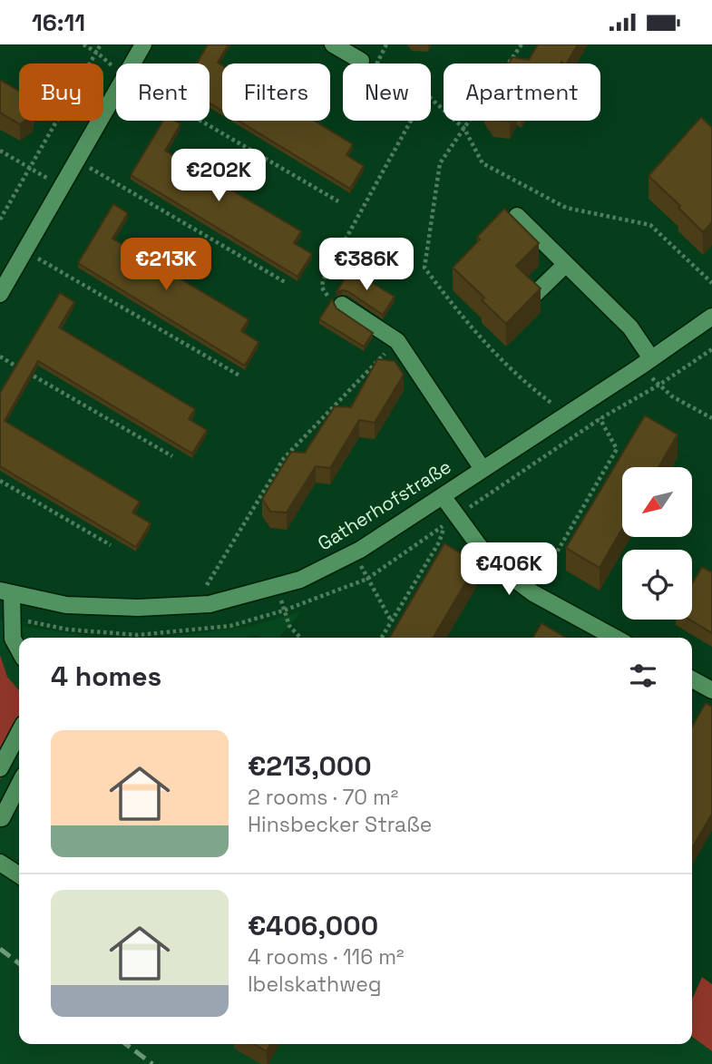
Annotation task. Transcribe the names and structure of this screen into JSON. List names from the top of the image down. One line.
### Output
{"streets":{"street":["Gatherhofstraße"]},"north":"bottom left","page":{"status":"16:11","chip":["Buy","Rent","Filters","New","Apartment"],"price":["€202K","€213K","€386K","€406K"],"heading":"4 homes","list":[{"name":"€213,000","note":"2 rooms · 70 m² · Hinsbecker Straße"},{"name":"€406,000","note":"4 rooms · 116 m² · Ibelskathweg"}]}}
